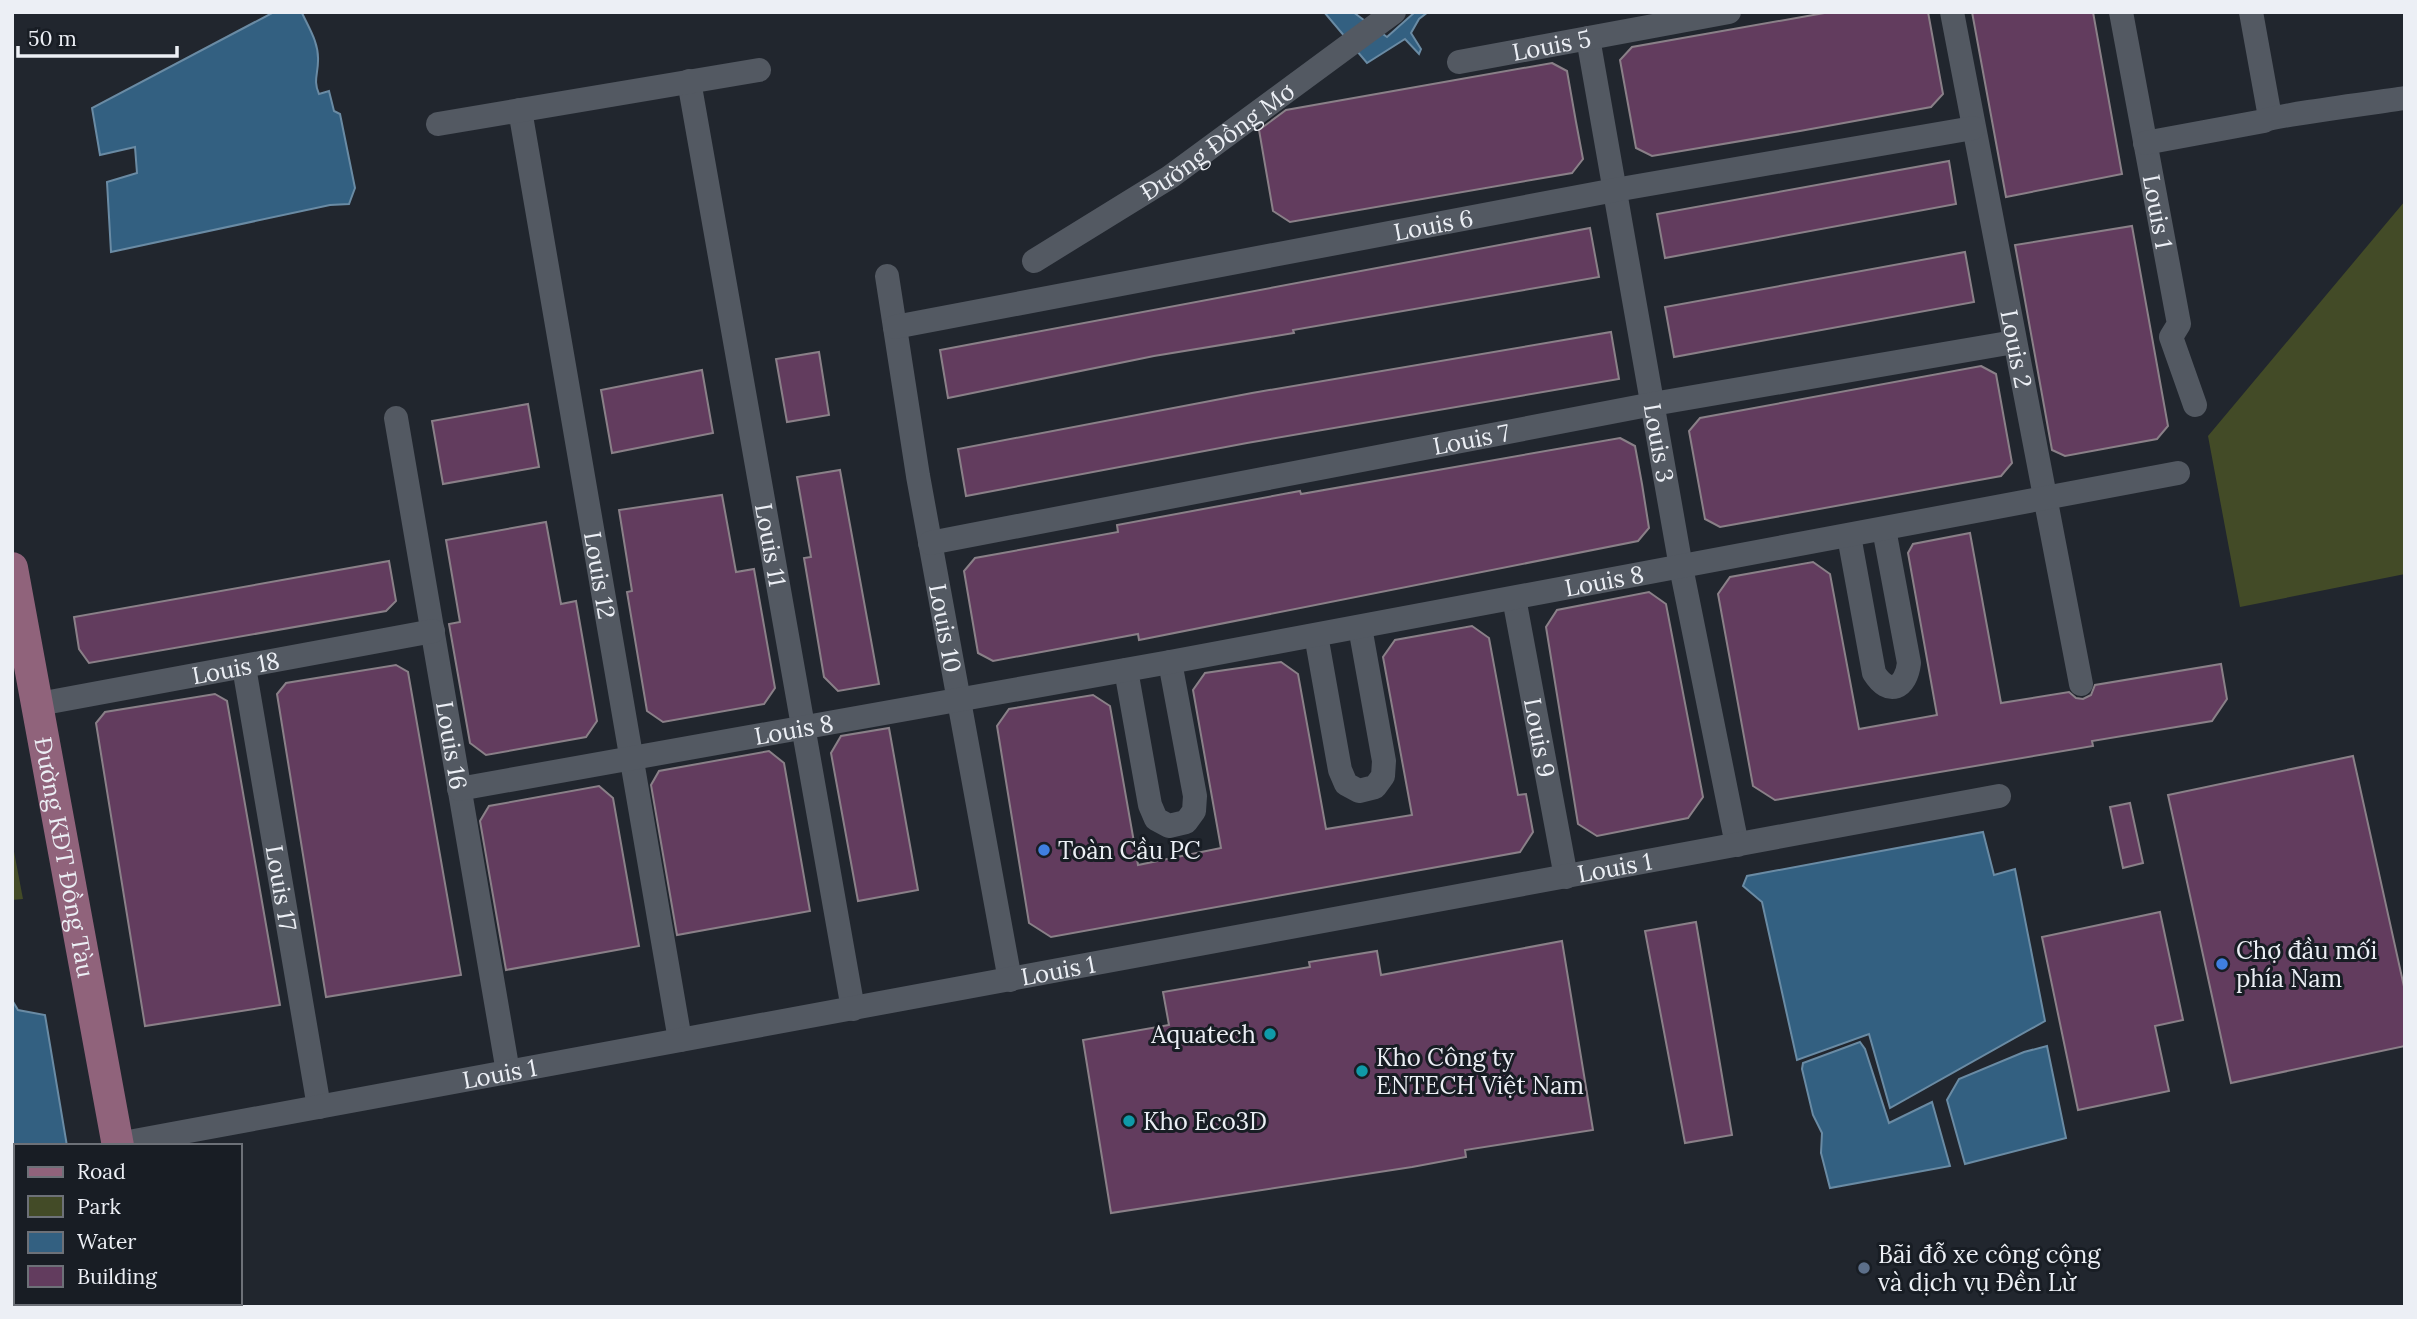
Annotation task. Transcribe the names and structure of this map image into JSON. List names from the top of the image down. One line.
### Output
{"streets":{"main road":["Đường KĐT Đồng Tàu"],"street":["Louis 5","Đường Đồng Mơ","Louis 1","Louis 6","Louis 2","Louis 7","Louis 3","Louis 11","Louis 12","Louis 8","Louis 10","Louis 18","Louis 9","Louis 16","Louis 17"]},"crossings":[["Louis 5","Louis 3"],["Louis 1","Louis 3"],["Louis 1","Louis 11"],["Louis 1","Louis 12"],["Louis 1","Louis 10"],["Louis 1","Louis 9"],["Louis 1","Louis 16"],["Louis 1","Louis 17"],["Louis 6","Louis 2"],["Louis 6","Louis 3"],["Louis 6","Louis 10"],["Louis 2","Louis 7"],["Louis 2","Louis 8"],["Louis 7","Louis 3"],["Louis 7","Louis 10"],["Louis 3","Louis 8"],["Louis 11","Louis 8"],["Louis 12","Louis 8"],["Louis 8","Louis 10"],["Louis 8","Louis 9"],["Louis 8","Louis 16"],["Louis 18","Louis 16"],["Louis 18","Đường KĐT Đồng Tàu"],["Louis 18","Louis 17"]],"places":["Toàn Cầu PC","Chợ đầu mối phía Nam","Aquatech","Kho Công ty ENTECH Việt Nam","Kho Eco3D","Bãi đỗ xe công cộng và dịch vụ Đền Lừ"],"legend":["Road","Park","Water","Building"],"scale_bar":"50 m"}
